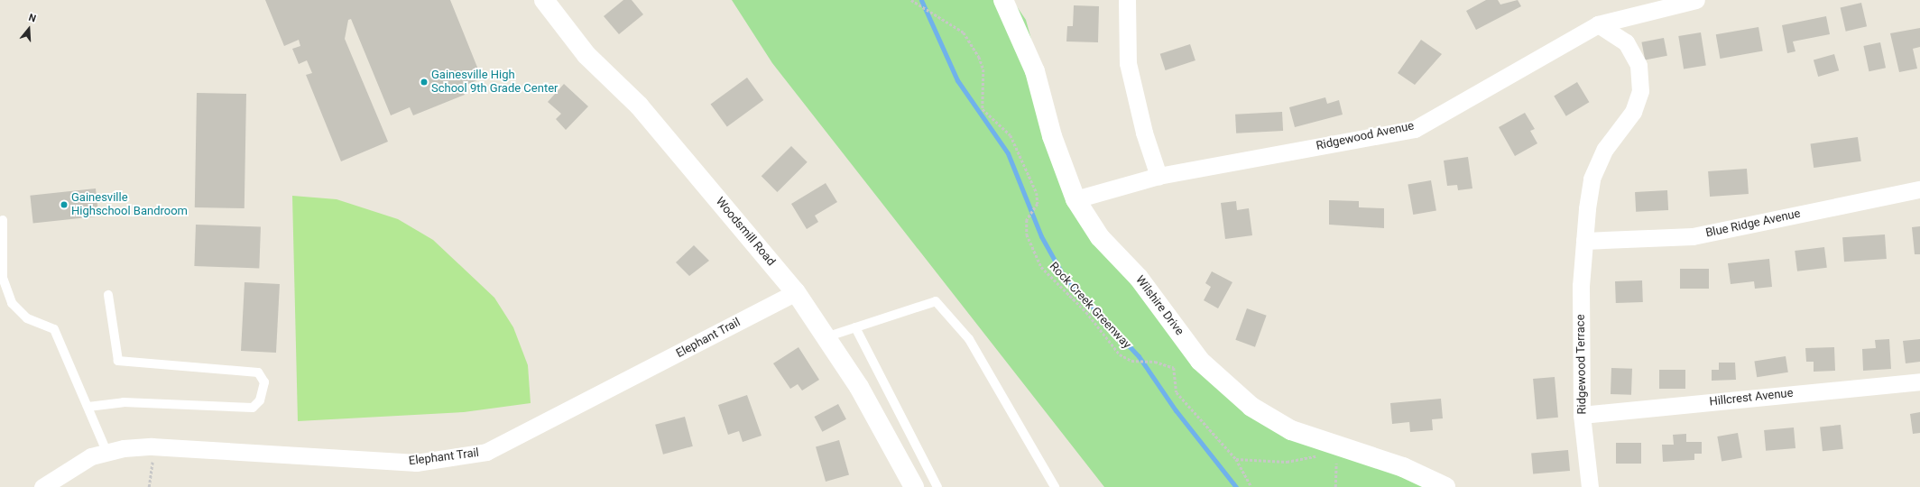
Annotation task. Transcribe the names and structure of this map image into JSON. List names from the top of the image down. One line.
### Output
{"streets":{"street":["Ridgewood Avenue","Blue Ridge Avenue","Woodsmill Road","Wilshire Drive","Elephant Trail","Ridgewood Terrace","Hillcrest Avenue"],"path":["Rock Creek Greenway"]},"crossings":[["Ridgewood Avenue","Wilshire Drive"],["Ridgewood Avenue","Ridgewood Terrace"],["Blue Ridge Avenue","Ridgewood Terrace"],["Woodsmill Road","Elephant Trail"],["Ridgewood Terrace","Hillcrest Avenue"]],"places":["Gainesville High School 9th Grade Center","Gainesville Highschool Bandroom"],"north":"top"}
